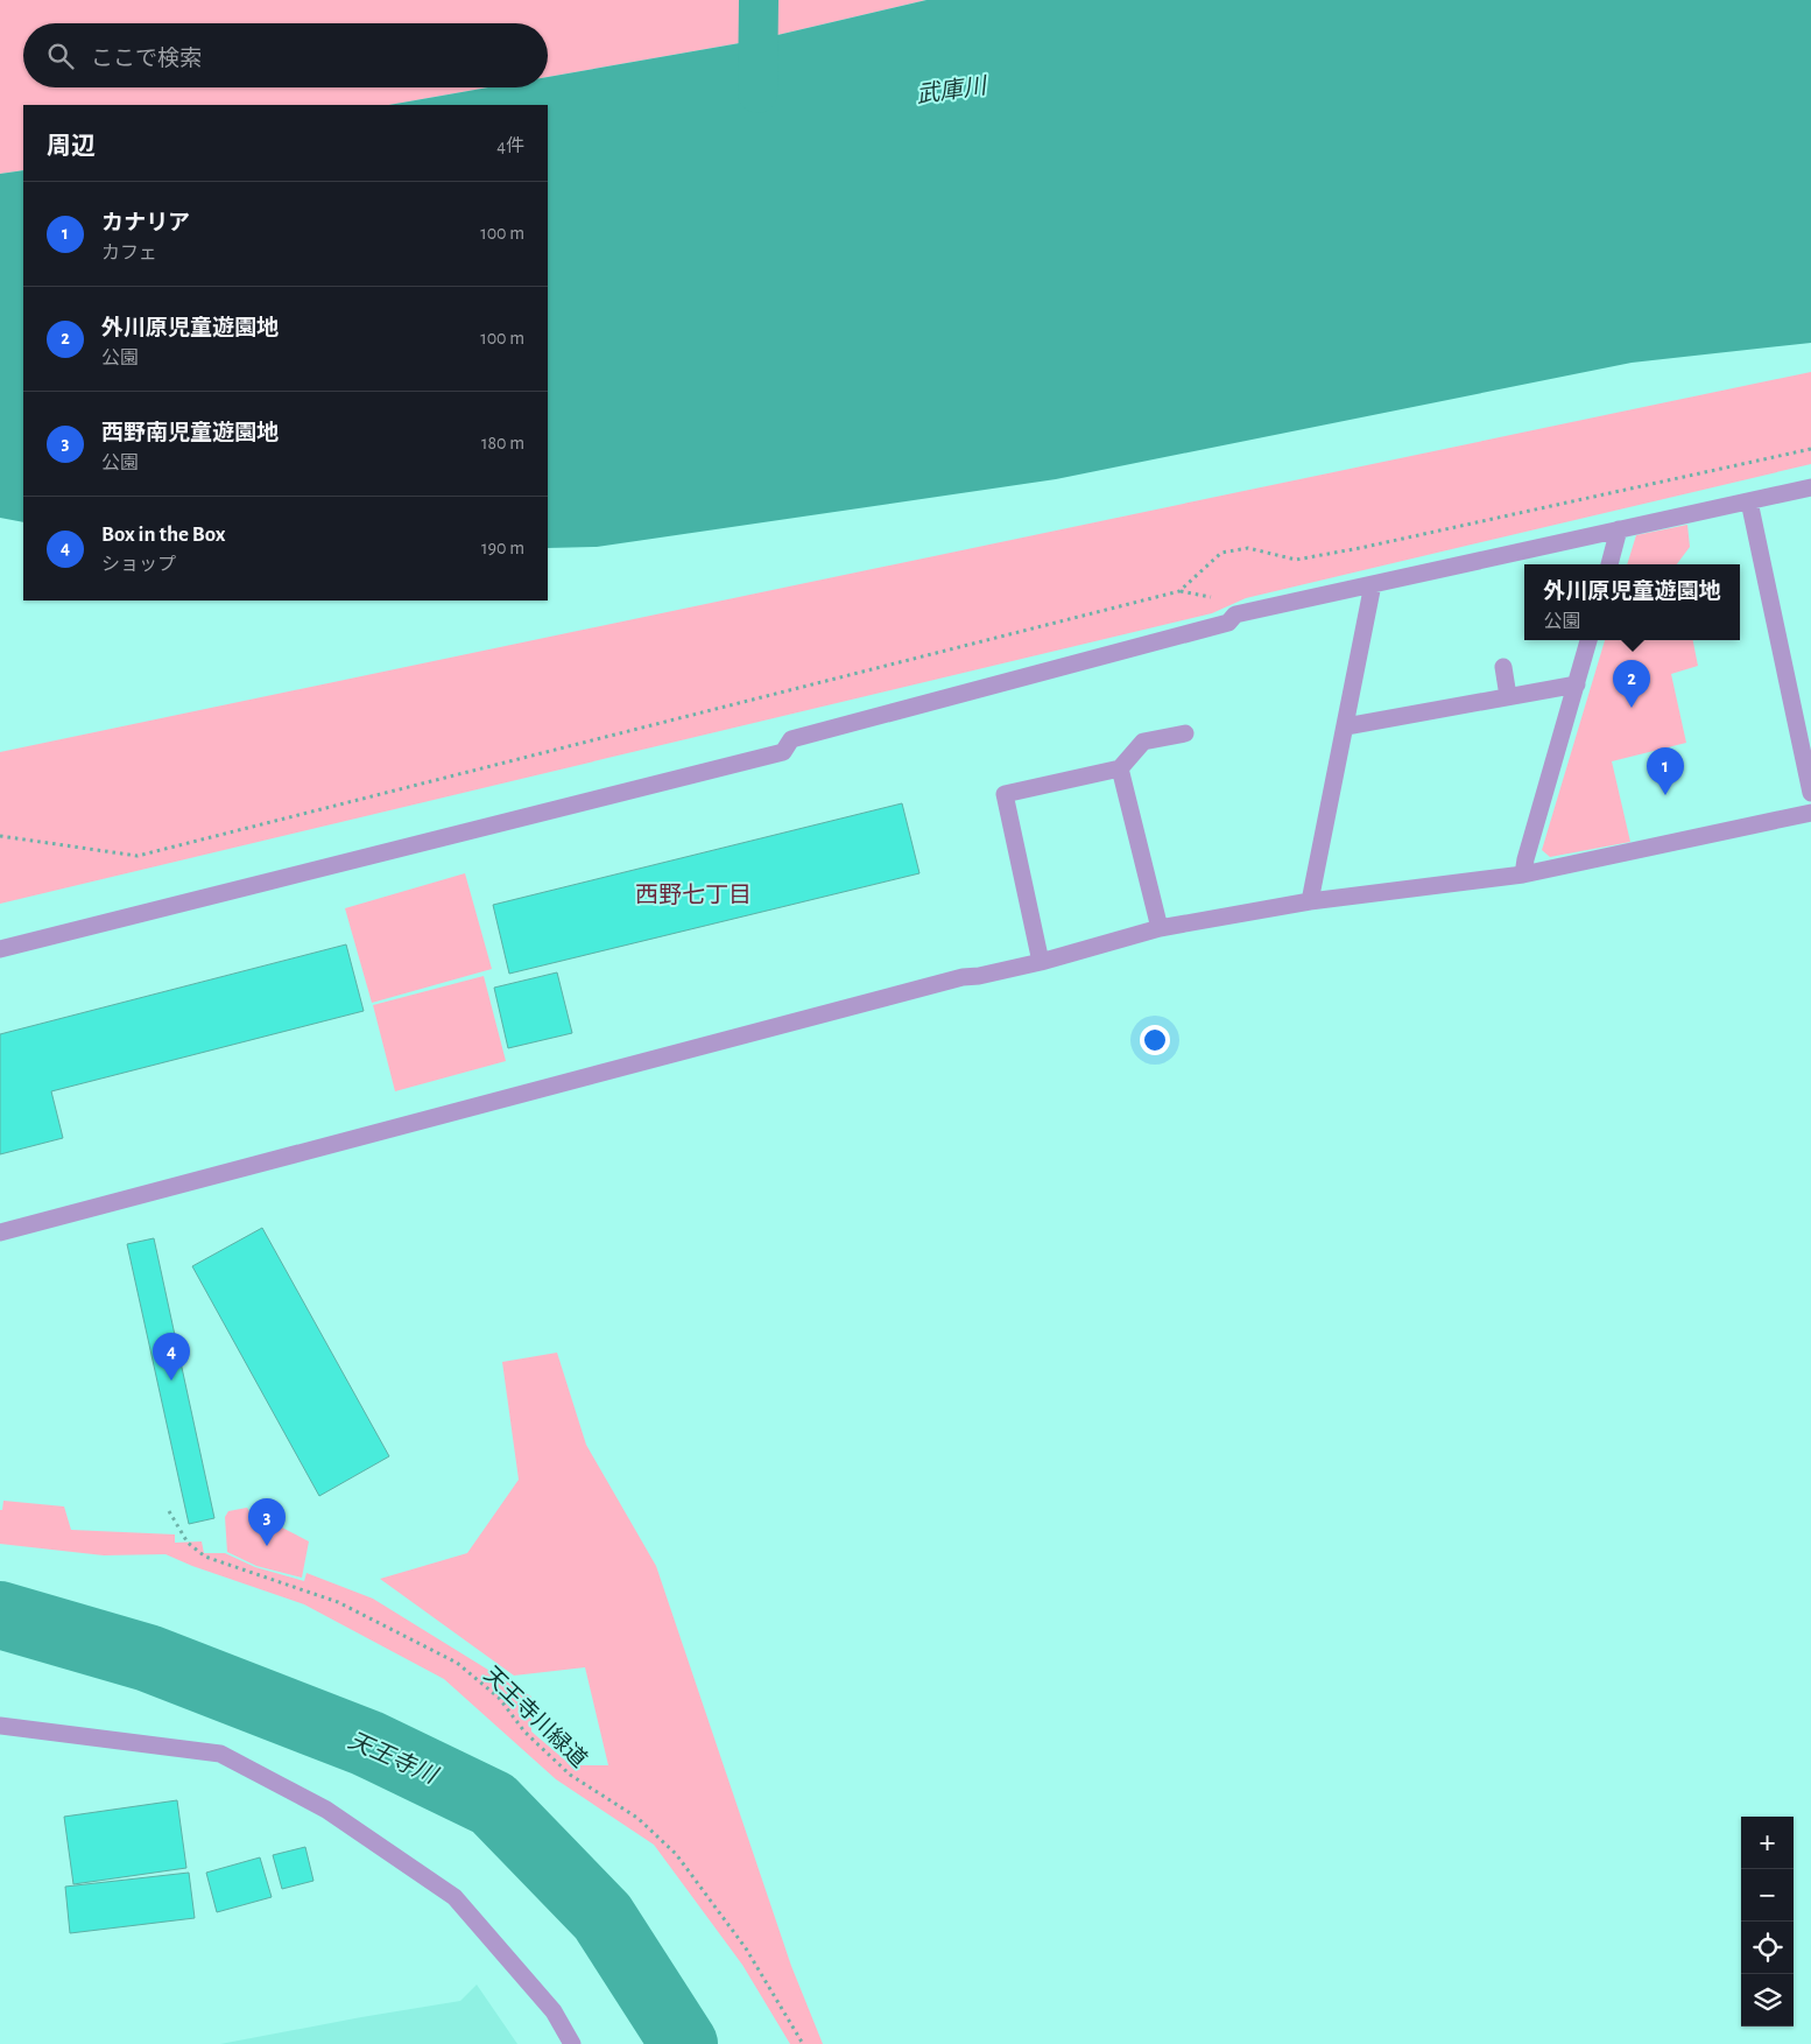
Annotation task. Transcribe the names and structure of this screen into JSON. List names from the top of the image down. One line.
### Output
{"streets":{"path":["天王寺川緑道"]},"districts":["西野七丁目"],"water":["武庫川","天王寺川"],"page":{"search":"ここで検索","heading":["周辺","4件"],"list":[{"mark":"1","name":"カナリア","note":"カフェ","value":"100 m"},{"mark":"2","name":"外川原児童遊園地","note":"公園","value":"100 m"},{"mark":"3","name":"西野南児童遊園地","note":"公園","value":"180 m"},{"mark":"4","name":"Box in the Box","note":"ショップ","value":"190 m"}],"popup":["外川原児童遊園地","公園"],"pins":["2","1","4","3"],"map_buttons":["+","−"]}}
